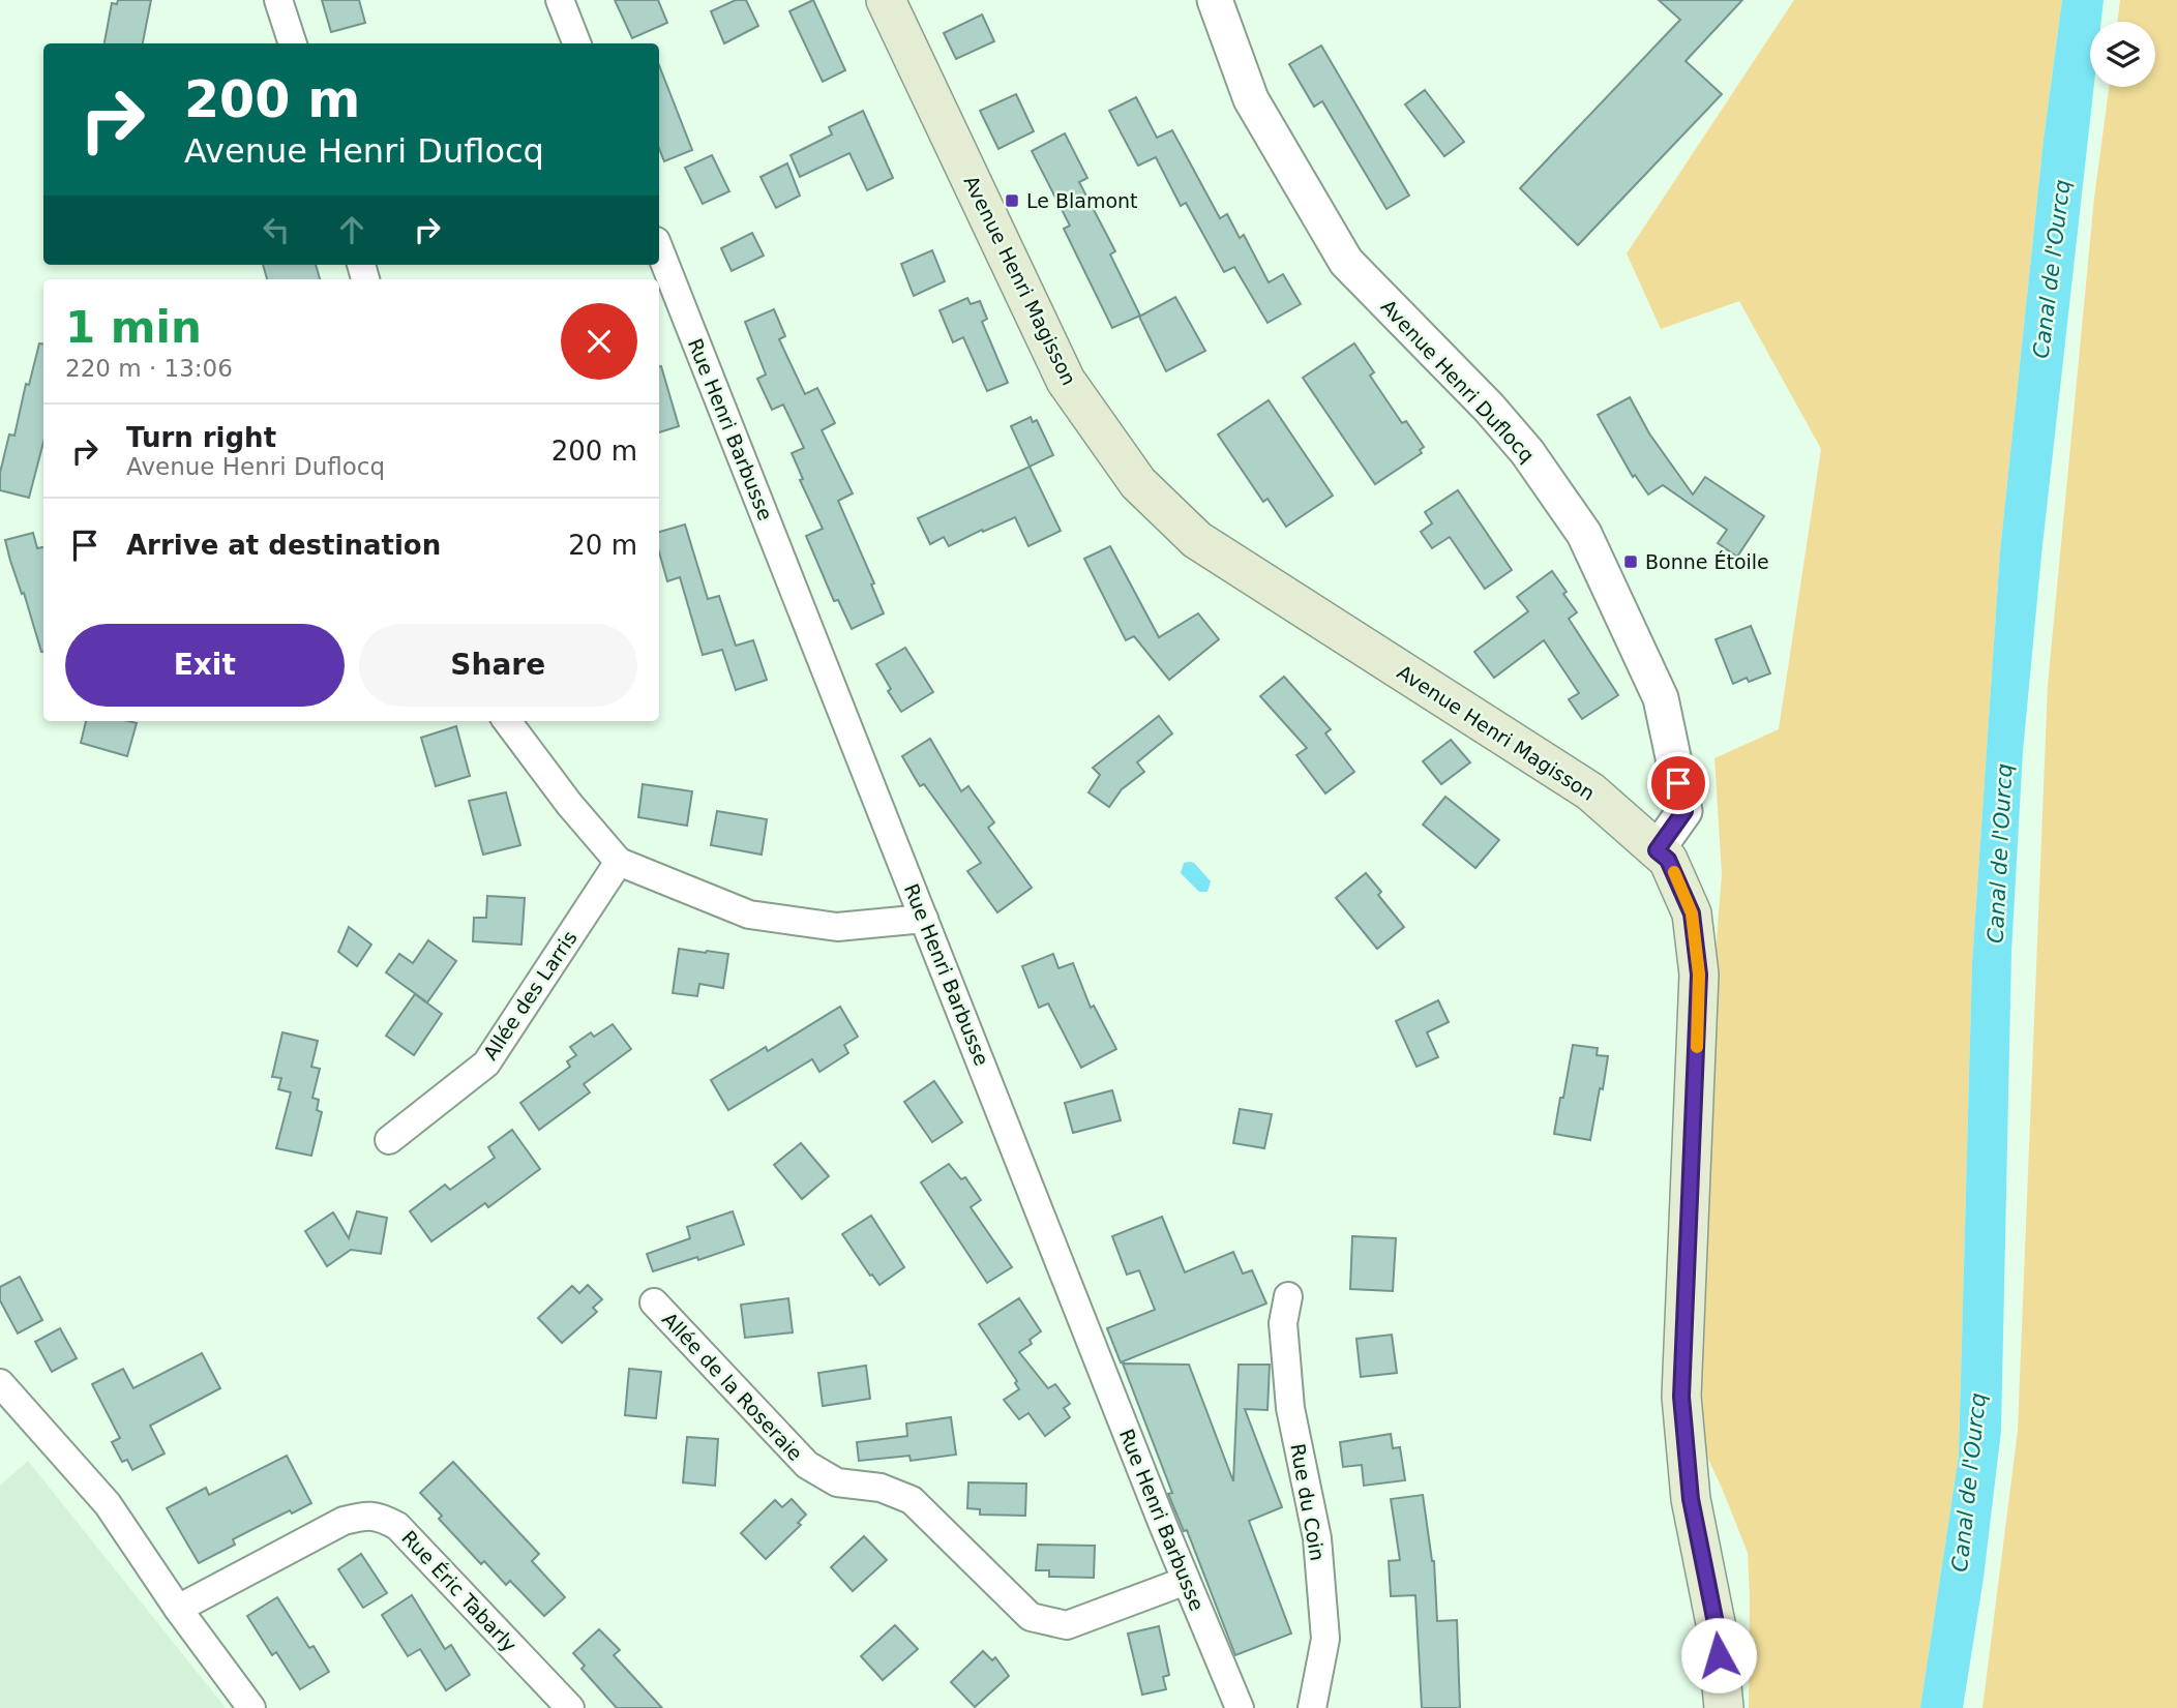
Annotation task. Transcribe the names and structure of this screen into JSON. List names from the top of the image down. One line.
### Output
{"streets":{"main road":["Avenue Henri Magisson"],"street":["Avenue Henri Duflocq","Rue Henri Barbusse","Allée des Larris","Allée de la Roseraie","Rue du Coin","Rue Éric Tabarly"]},"crossings":[["Avenue Henri Magisson","Avenue Henri Duflocq"],["Rue Henri Barbusse","Allée de la Roseraie"]],"water":["Canal de l'Ourcq"],"places":{"transit":["Le Blamont","Bonne Étoile"]},"page":{"turn":["200 m","Avenue Henri Duflocq"],"heading":["1 min","220 m · 13:06"],"list":[{"name":"Turn right","note":"Avenue Henri Duflocq","value":"200 m"},{"name":"Arrive at destination","value":"20 m"}],"buttons":["Exit","Share"]}}
